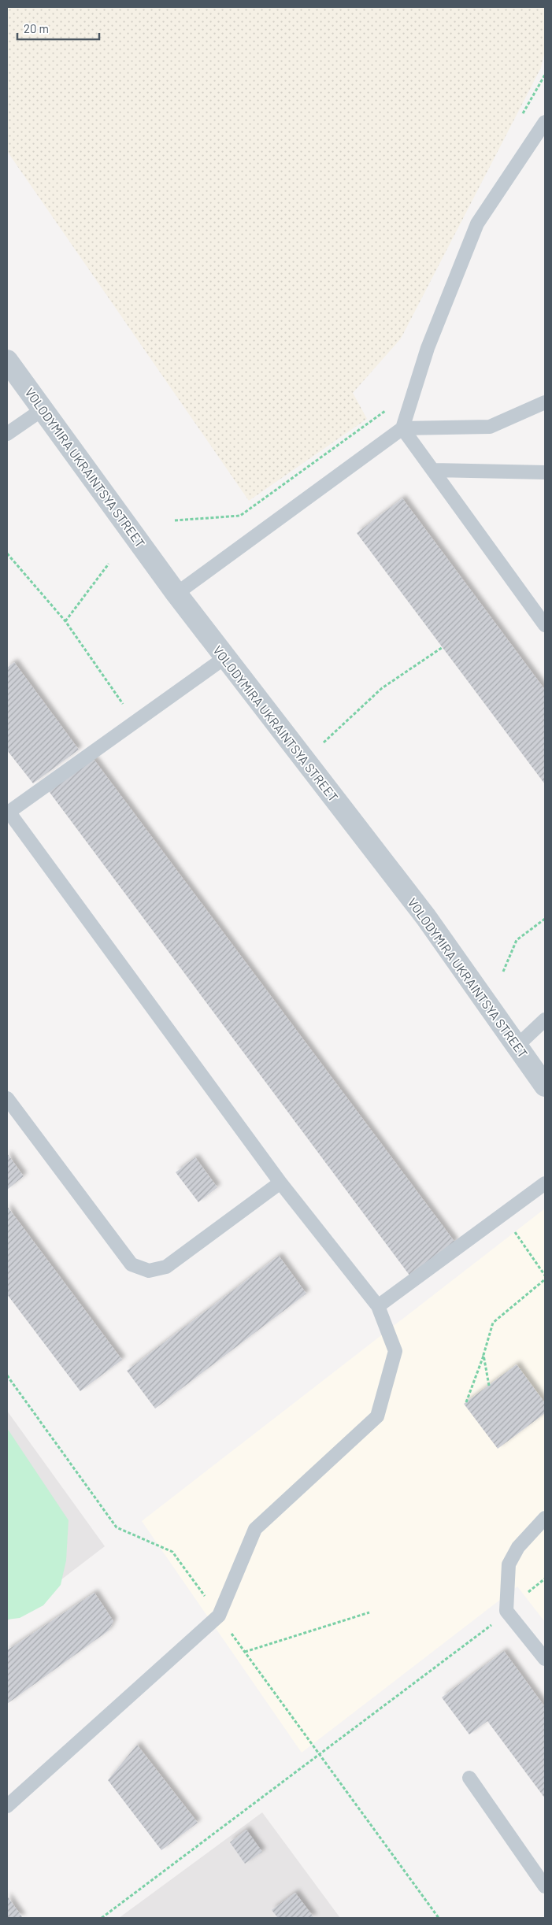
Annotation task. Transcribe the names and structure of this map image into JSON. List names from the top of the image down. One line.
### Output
{"streets":{"street":["VOLODYMIRA UKRAINTSYA STREET"]},"scale_bar":"20 m"}
